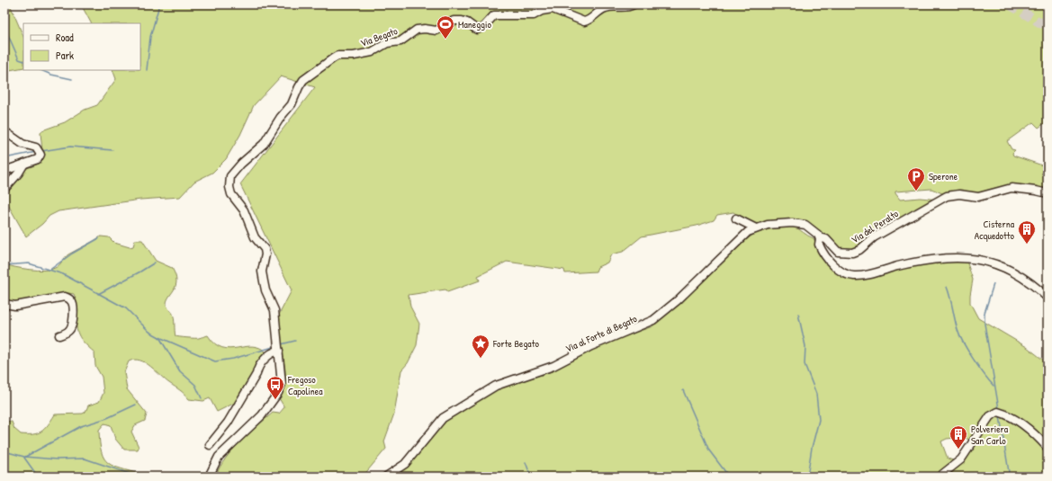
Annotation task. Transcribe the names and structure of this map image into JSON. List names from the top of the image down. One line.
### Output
{"streets":{"street":["Via Begato","Via del Peralto","Via al Forte di Begato"]},"crossings":[["Via del Peralto","Via al Forte di Begato"]],"places":{"sports":["Maneggio"],"parking":["Sperone"],"building":["Cisterna Acquedotto","Polveriera San Carlo"],"place":["Forte Begato"],"bus stop":["Fregoso Capolinea"]},"legend":["Road","Park"]}
